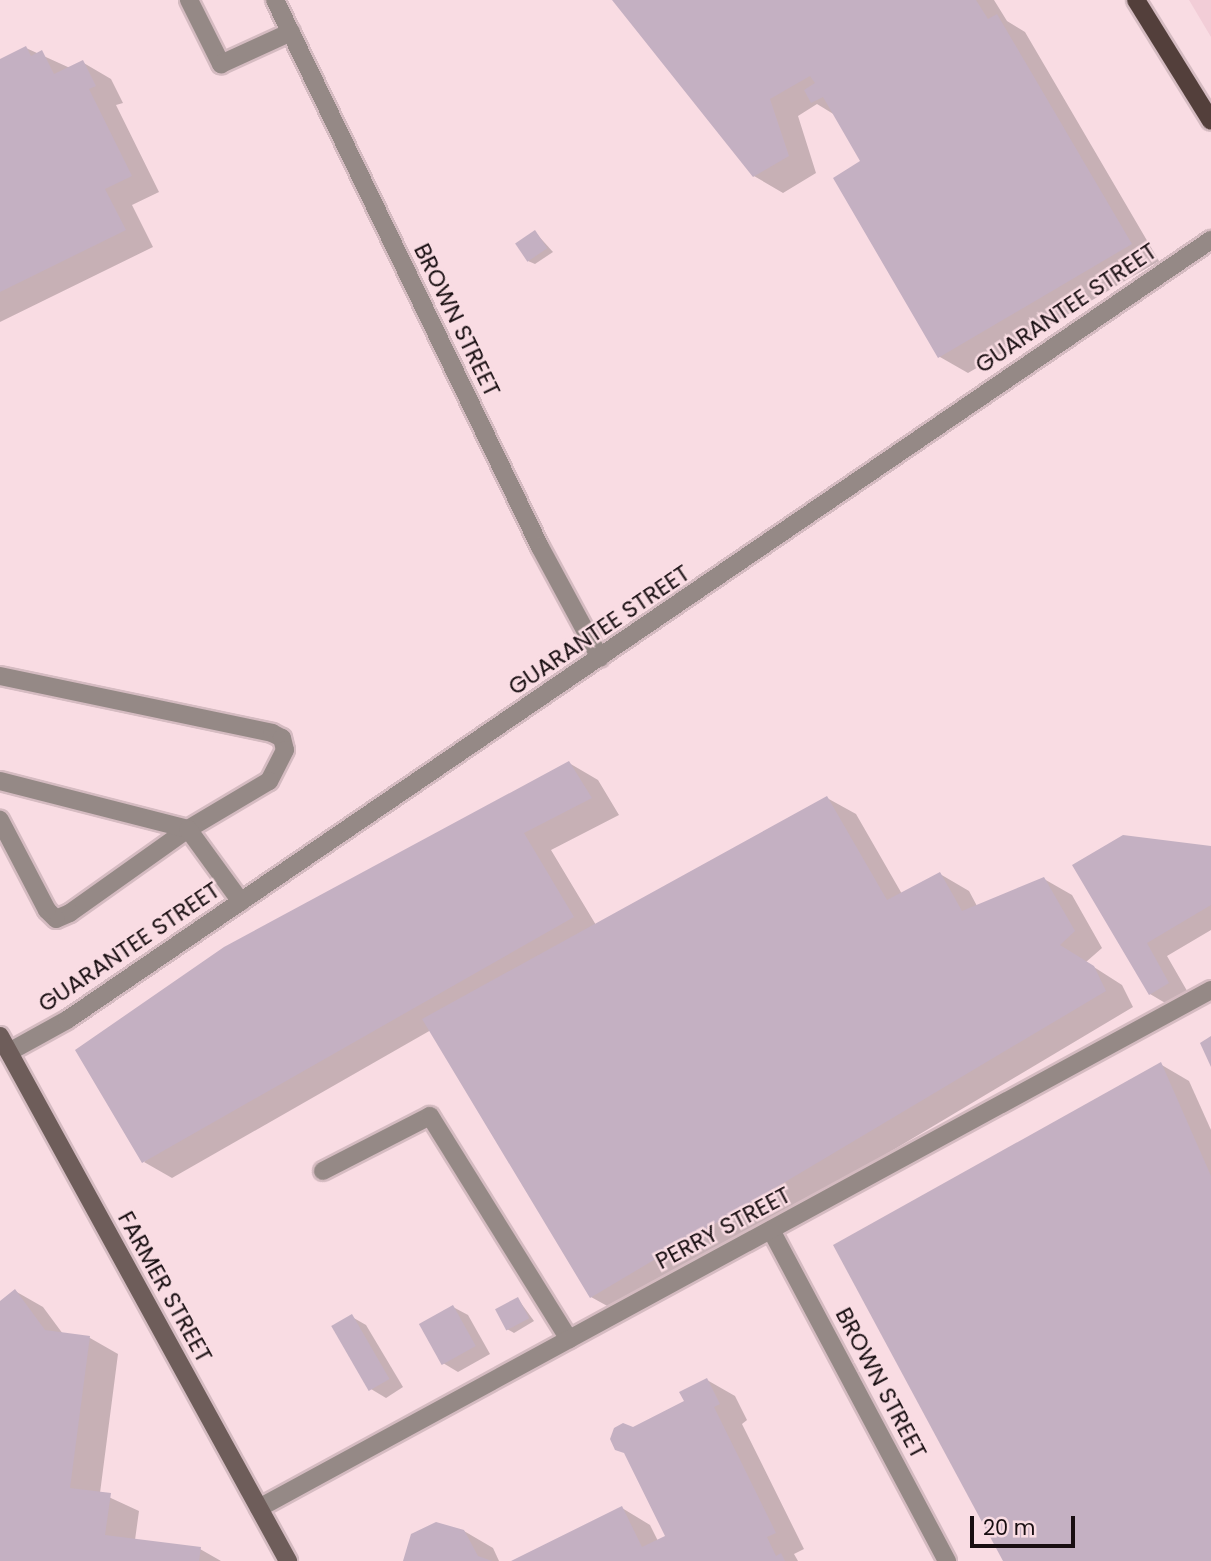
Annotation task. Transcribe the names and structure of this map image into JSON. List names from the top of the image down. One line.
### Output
{"streets":{"street":["GUARANTEE STREET","BROWN STREET","PERRY STREET","FARMER STREET"]},"crossings":[["GUARANTEE STREET","BROWN STREET"],["GUARANTEE STREET","FARMER STREET"],["BROWN STREET","PERRY STREET"],["PERRY STREET","FARMER STREET"]],"scale_bar":"20 m"}
